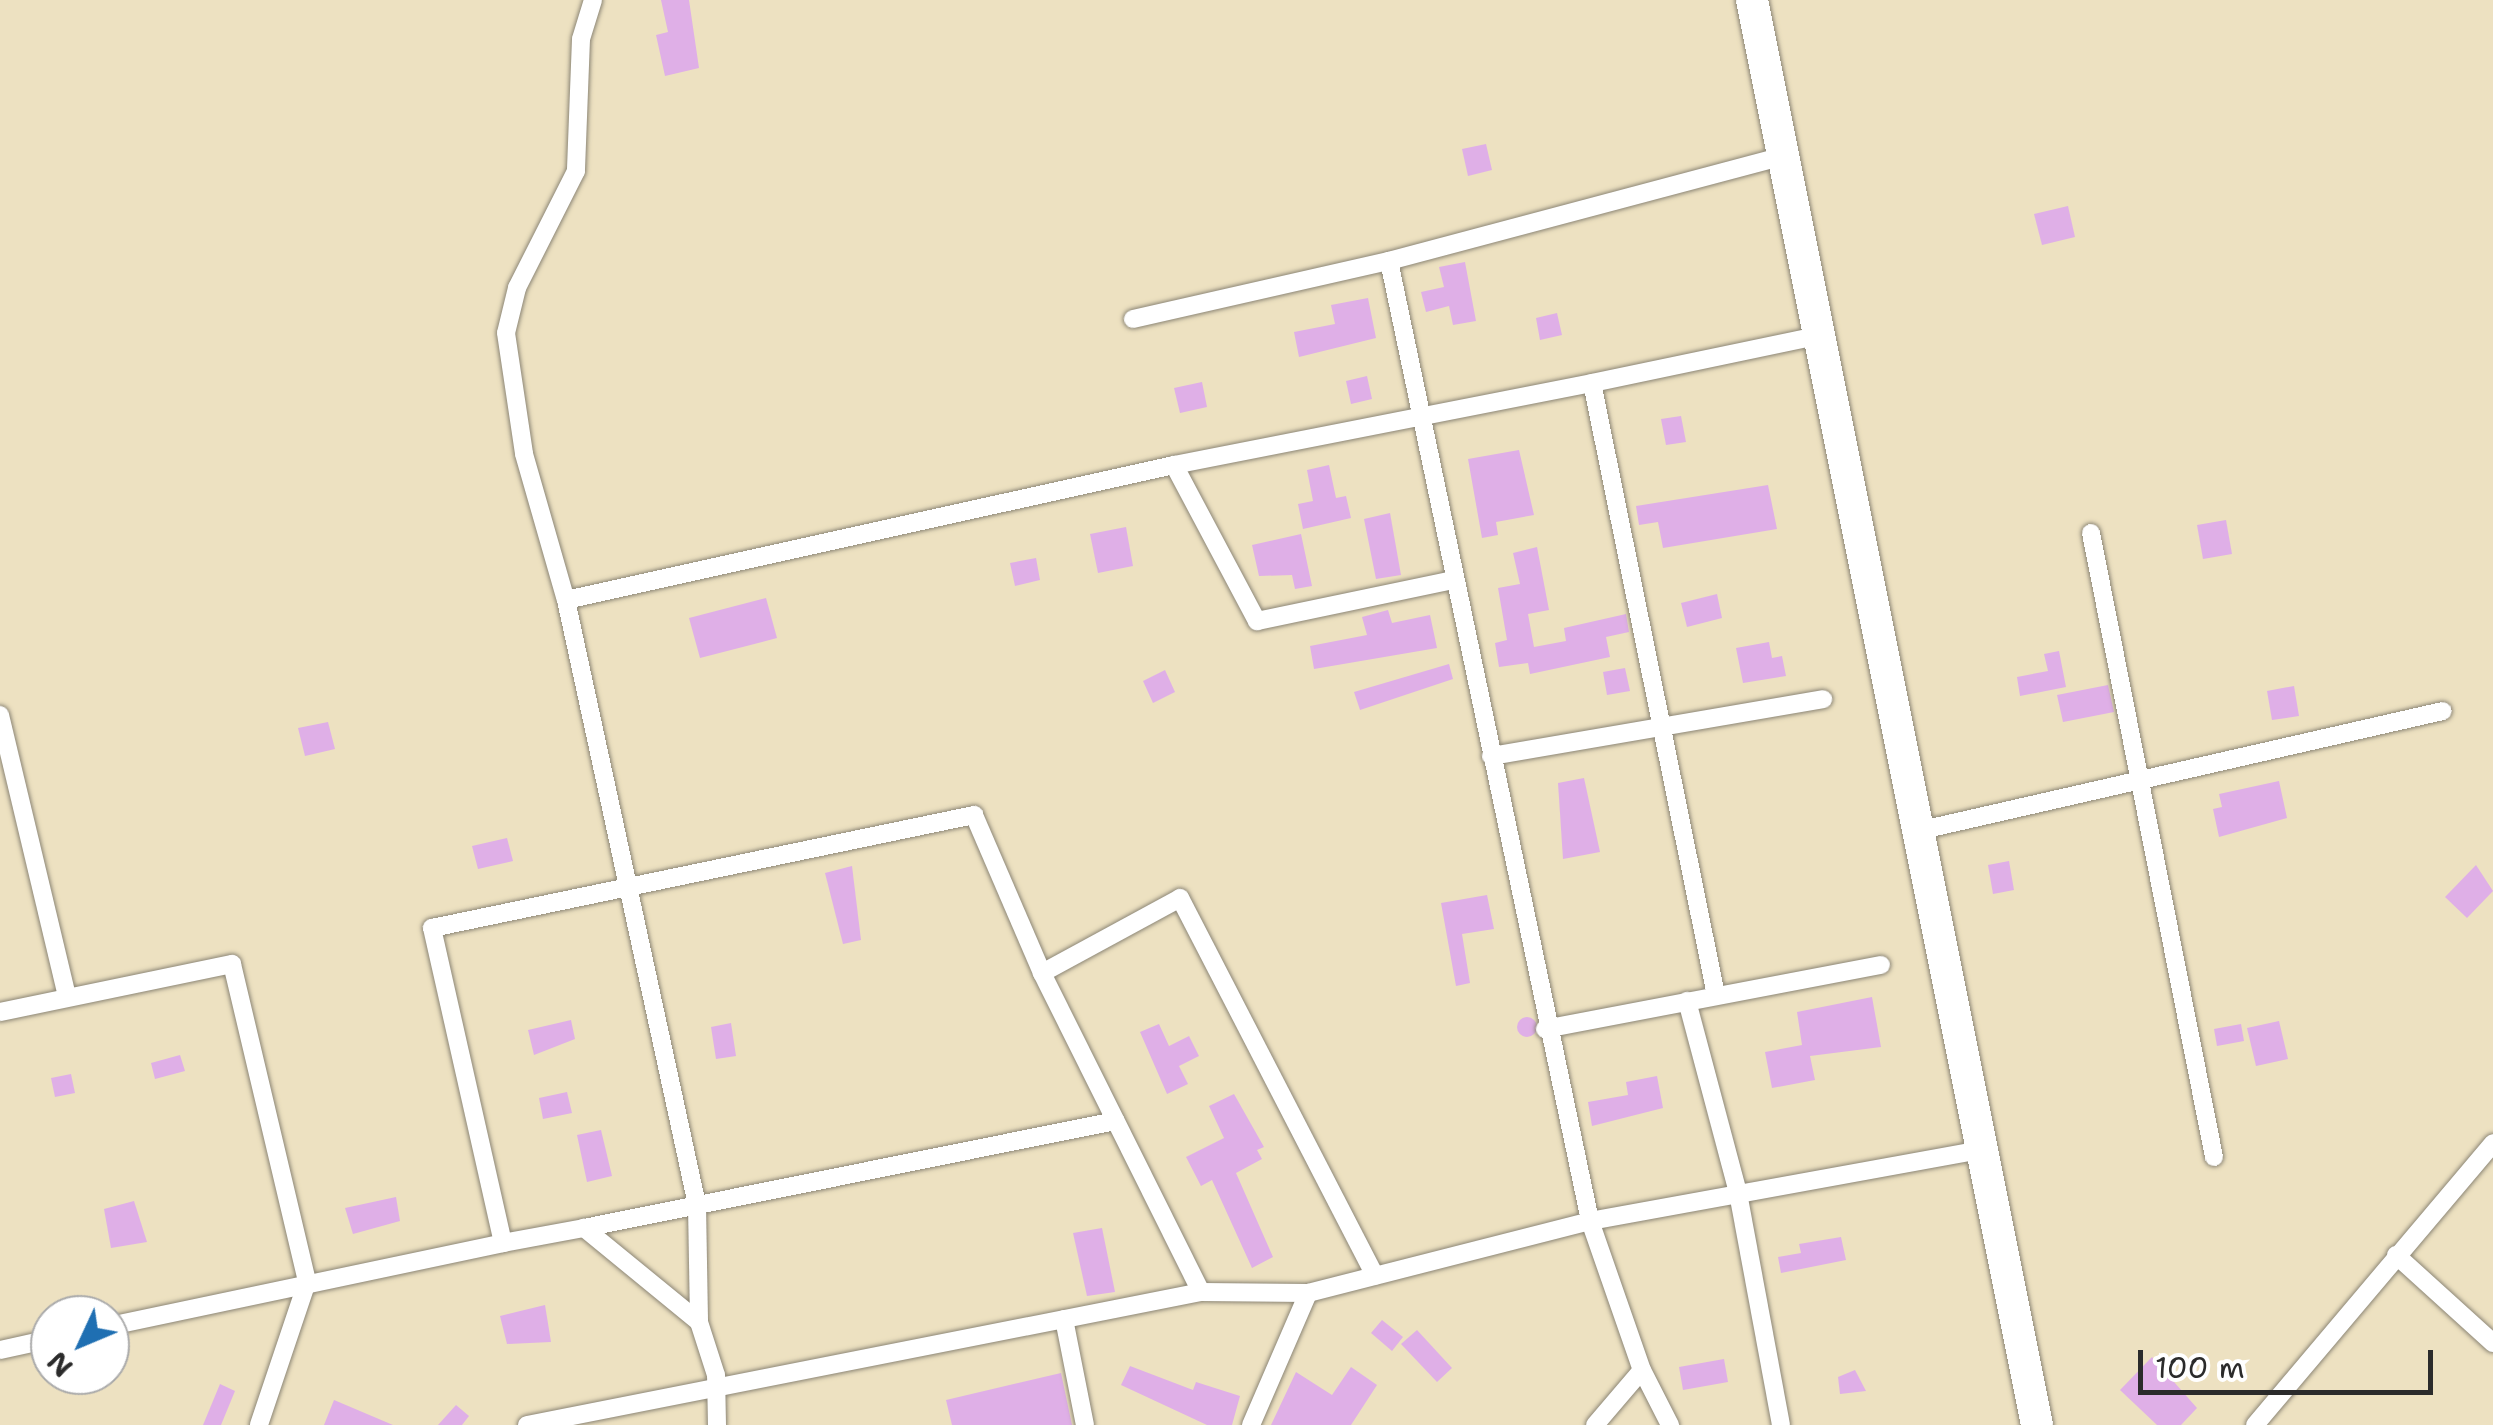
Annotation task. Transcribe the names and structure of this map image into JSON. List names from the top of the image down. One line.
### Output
{"scale_bar":"100 m","north":"bottom left"}
